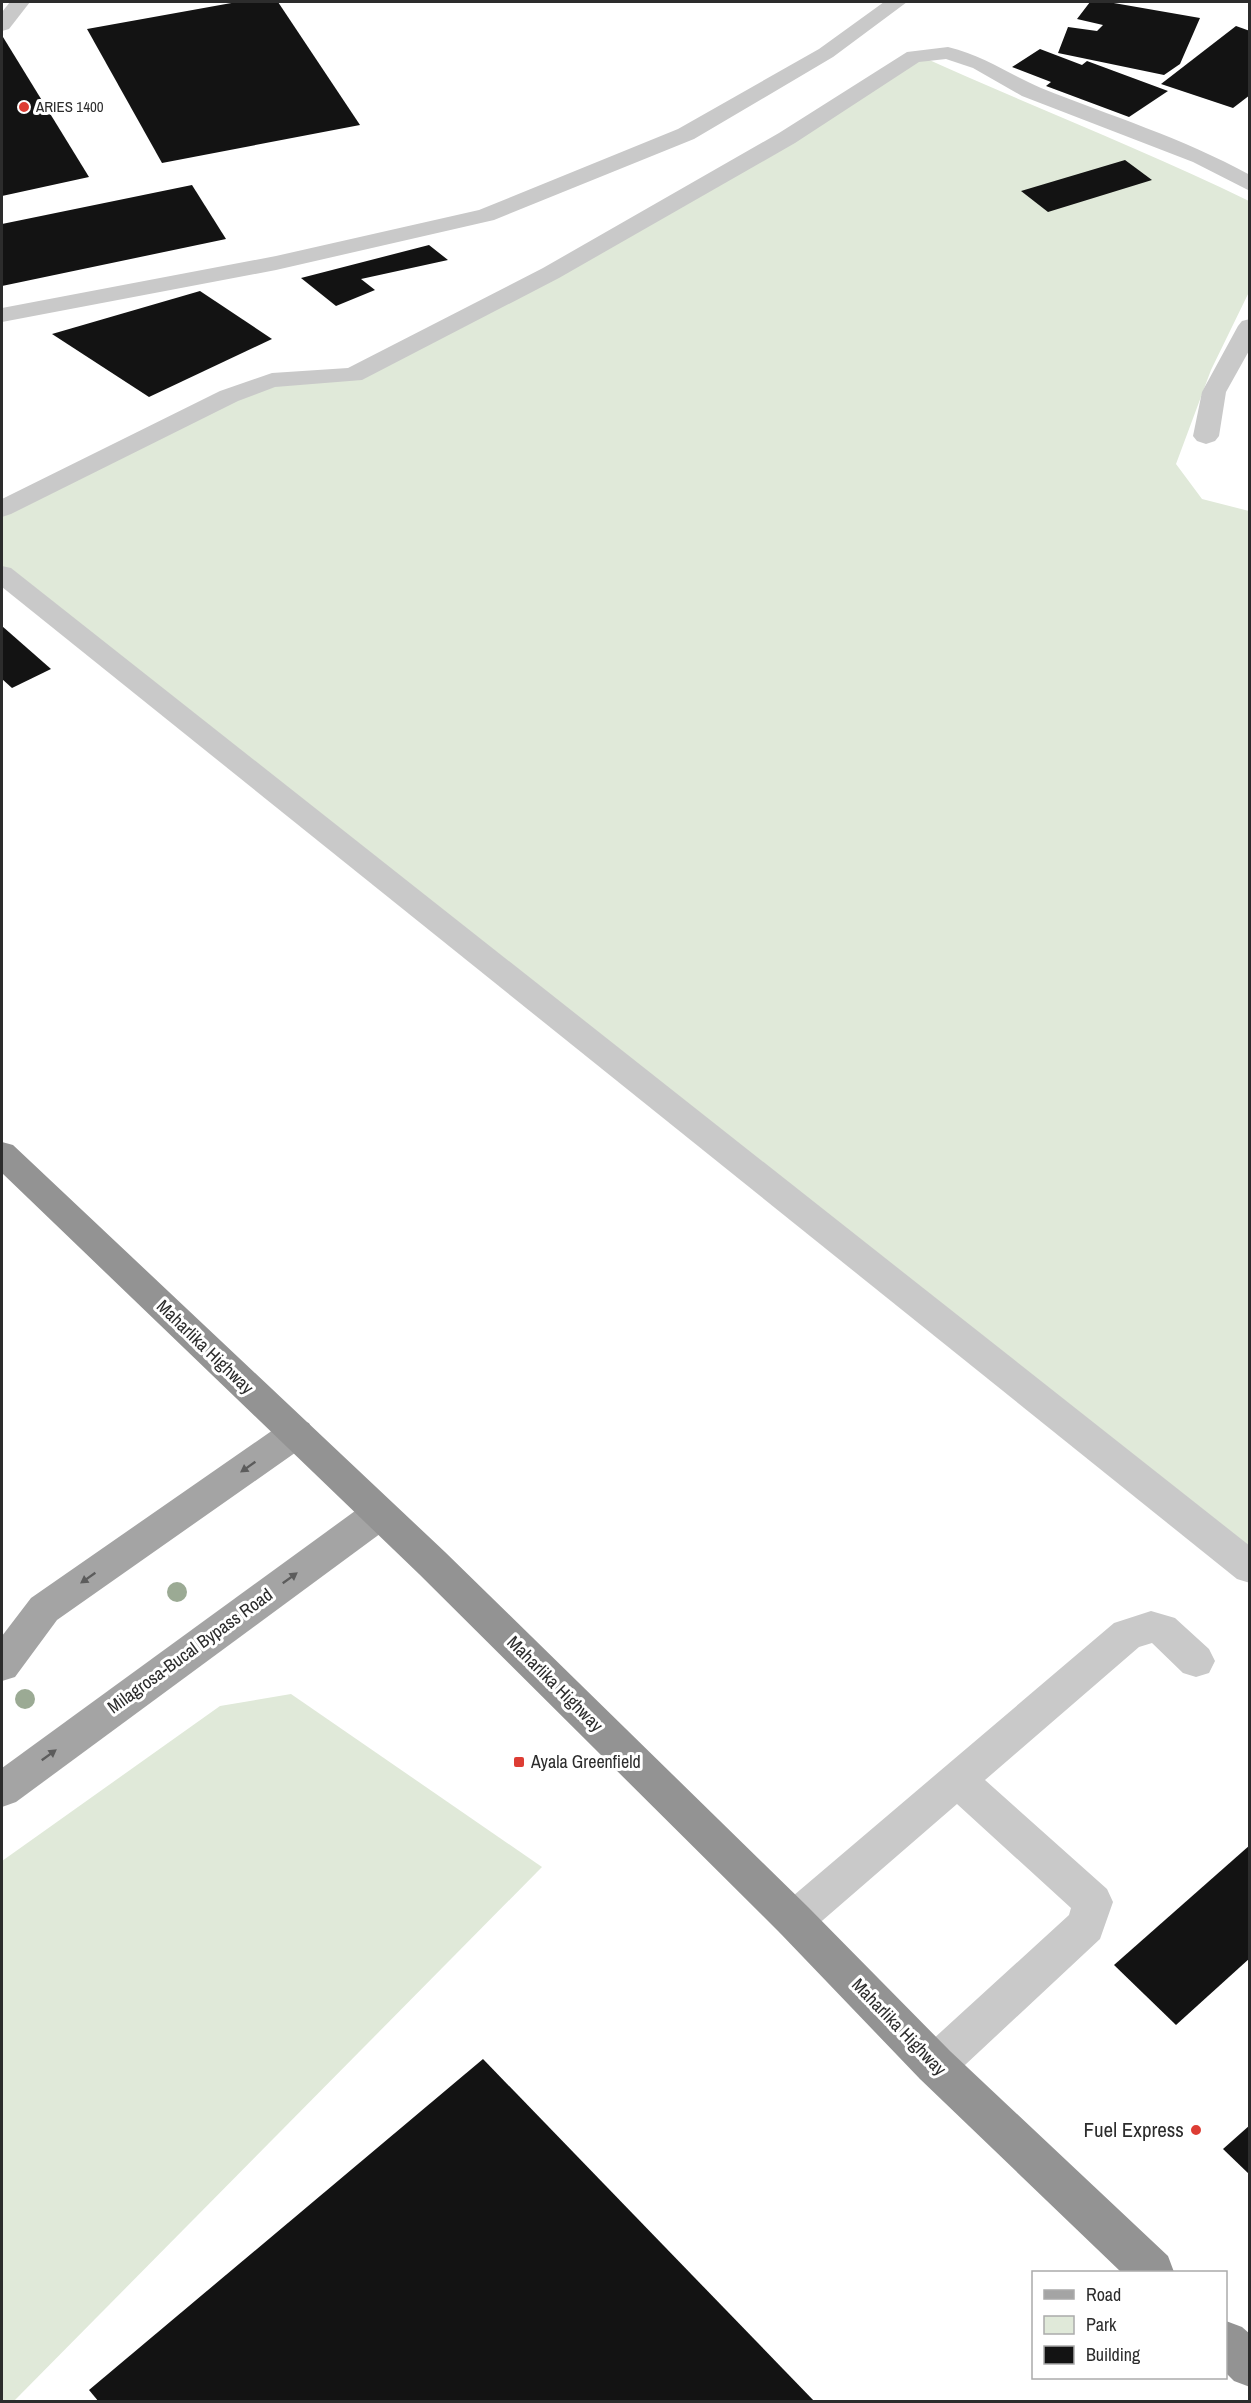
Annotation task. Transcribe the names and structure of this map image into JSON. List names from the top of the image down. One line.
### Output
{"streets":{"highway":["Maharlika Highway"],"main road":["Milagrosa-Bucal Bypass Road"]},"crossings":[["Maharlika Highway","Milagrosa-Bucal Bypass Road"]],"places":{"other":["ARIES 1400","Fuel Express"],"transit":["Ayala Greenfield"]},"legend":["Road","Park","Building"]}
